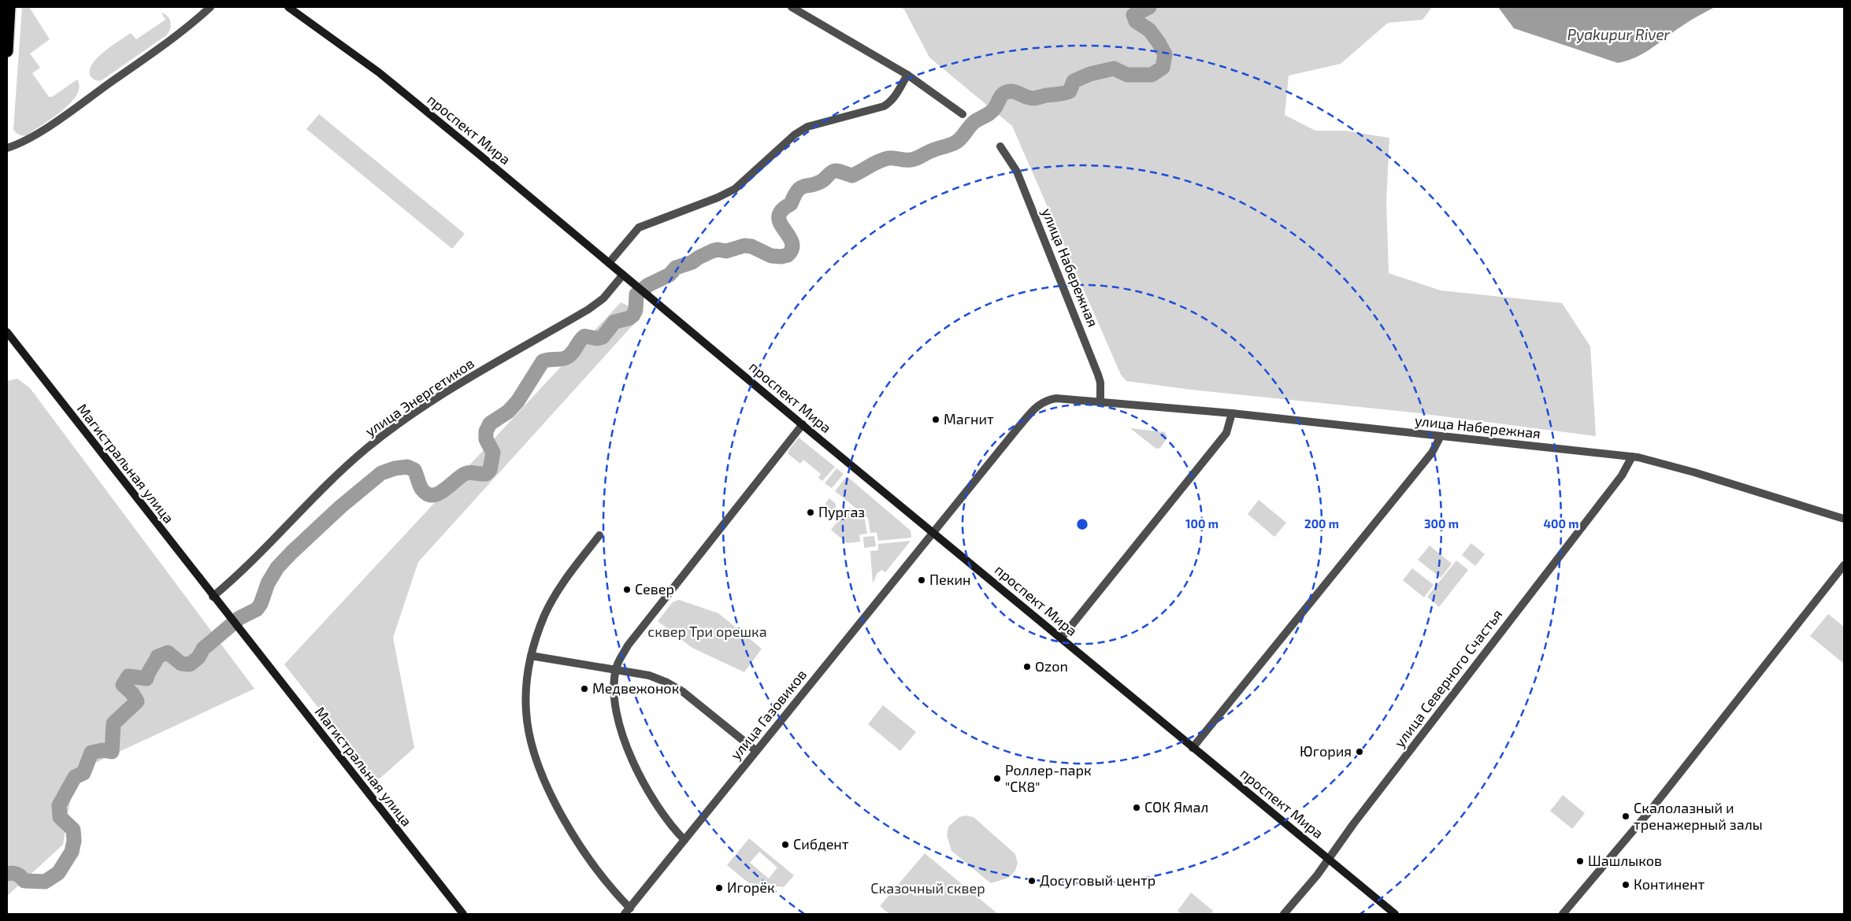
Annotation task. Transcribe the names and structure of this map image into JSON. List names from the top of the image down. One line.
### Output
{"streets":{"main road":["проспект Мира","Магистральная улица"],"street":["улица Набережная","улица Энергетиков","улица Северного Счастья","улица Газовиков"]},"crossings":[["проспект Мира","улица Набережная"],["проспект Мира","улица Энергетиков"],["проспект Мира","улица Северного Счастья"],["проспект Мира","улица Газовиков"],["улица Набережная","улица Северного Счастья"],["улица Набережная","улица Газовиков"],["улица Энергетиков","Магистральная улица"]],"water":["Pyakupur River"],"parks":["сквер Три орешка","Сказочный сквер"],"places":["Магнит","Пургаз","Пекин","Север","Ozon","Медвежонок","Югория","Роллер-парк \"СК8\"","СОК Ямал","Скалолазный и тренажерный залы","Сибдент","Шашлыков","Досуговый центр","Континент","Игорёк"],"rings":["100 m","200 m","300 m","400 m"]}
